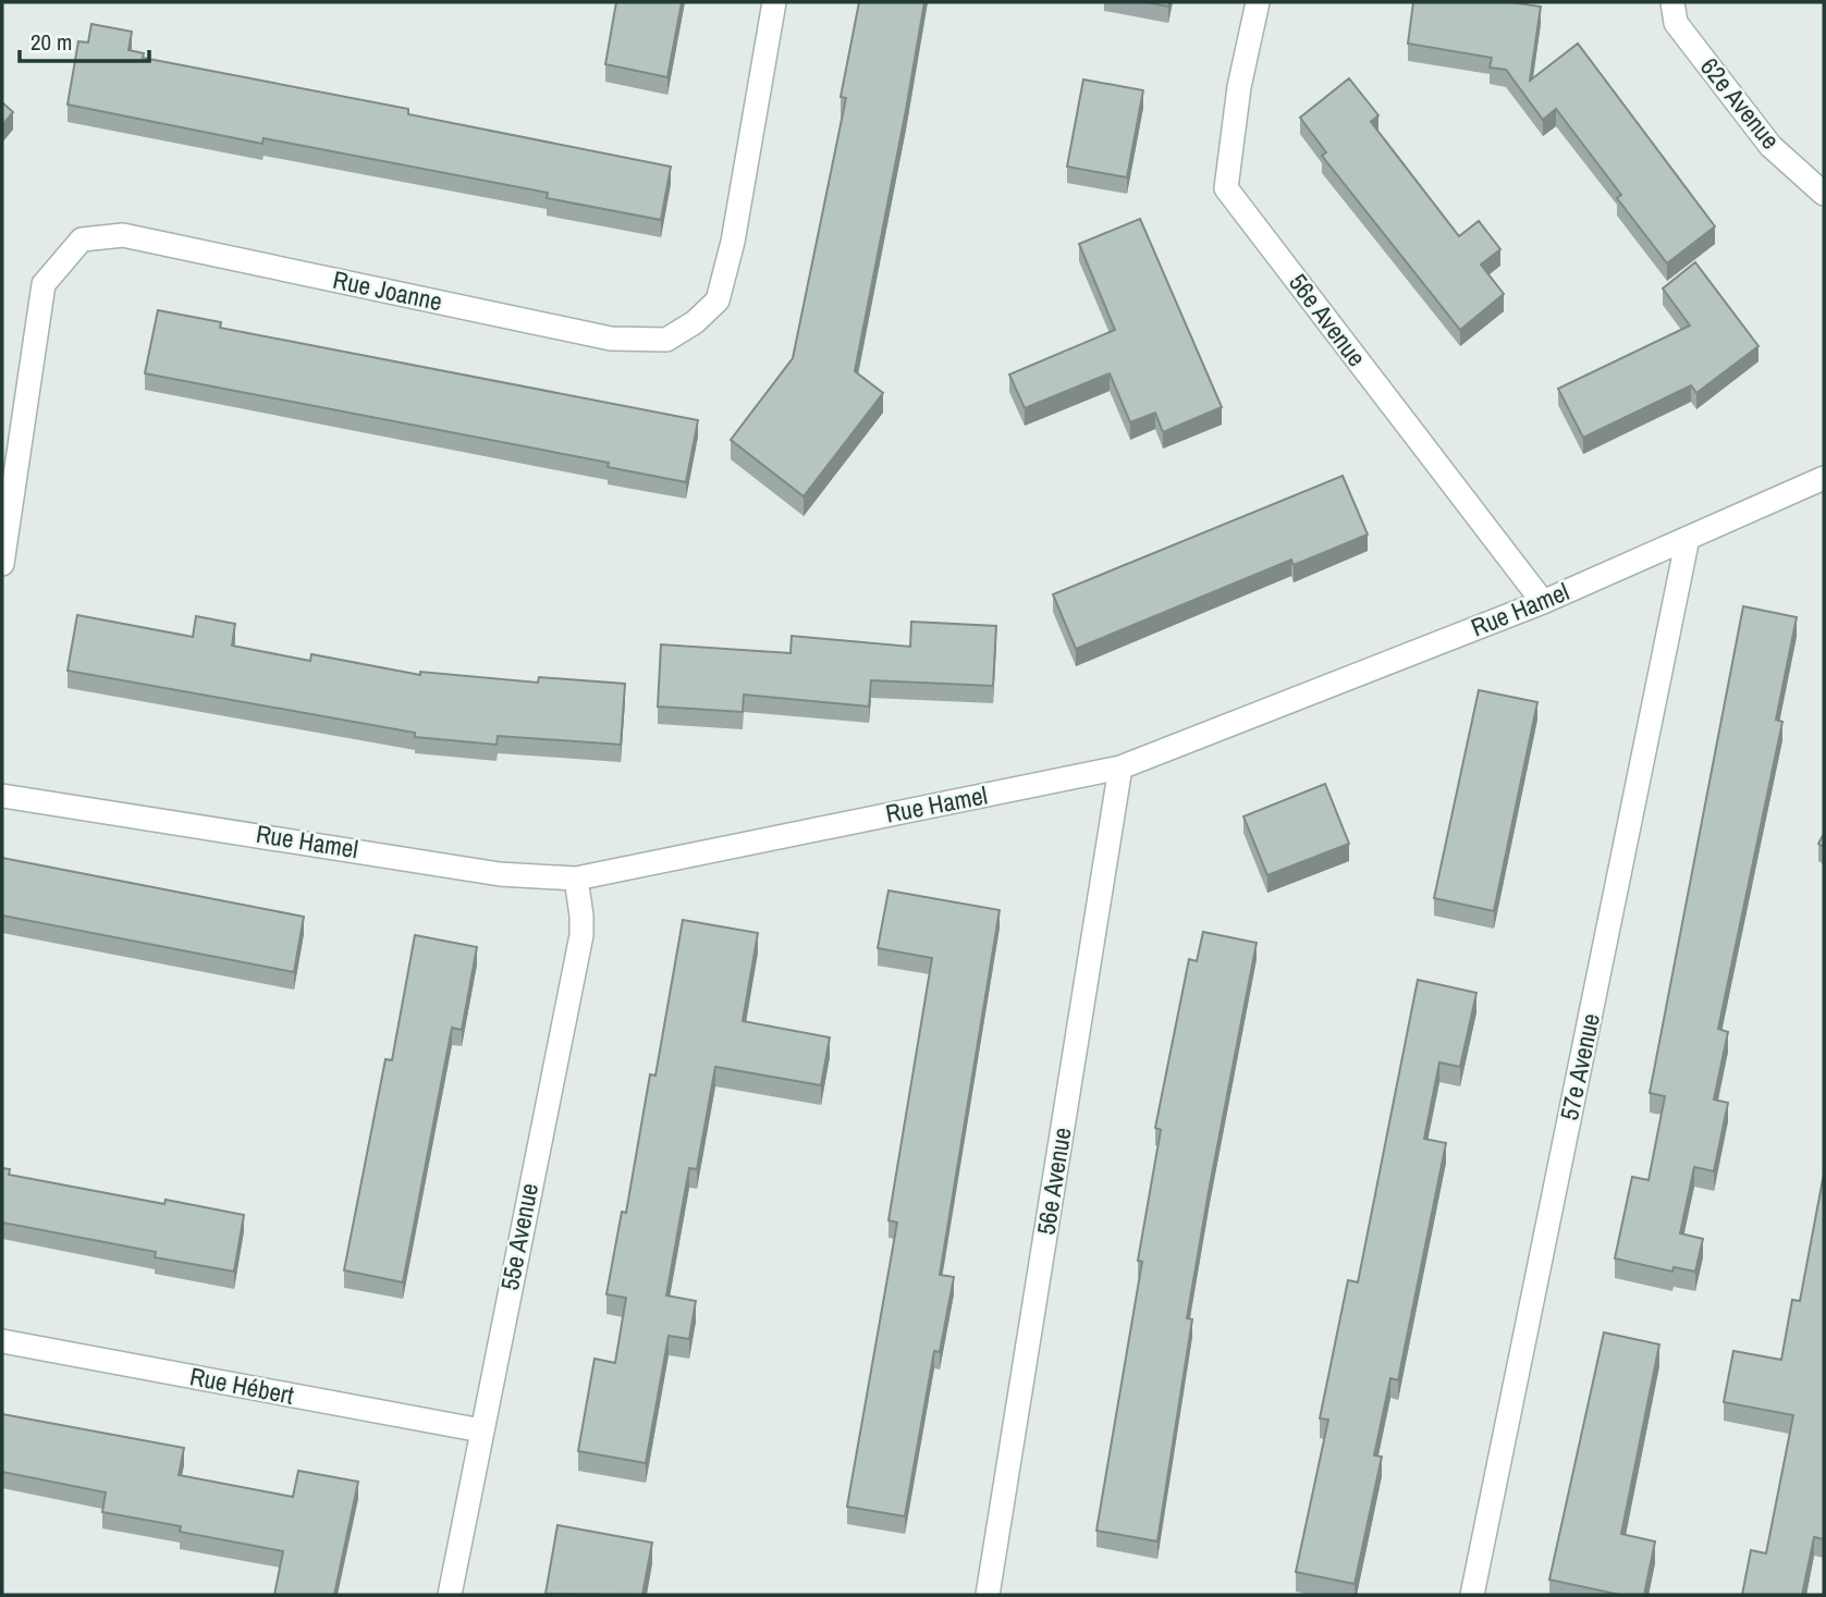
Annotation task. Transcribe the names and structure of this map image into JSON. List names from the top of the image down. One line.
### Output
{"streets":{"street":["62e Avenue","Rue Joanne","56e Avenue","Rue Hamel","57e Avenue","55e Avenue","Rue Hébert"]},"crossings":[["56e Avenue","Rue Hamel"],["Rue Hamel","57e Avenue"],["Rue Hamel","55e Avenue"],["55e Avenue","Rue Hébert"]],"scale_bar":"20 m"}
